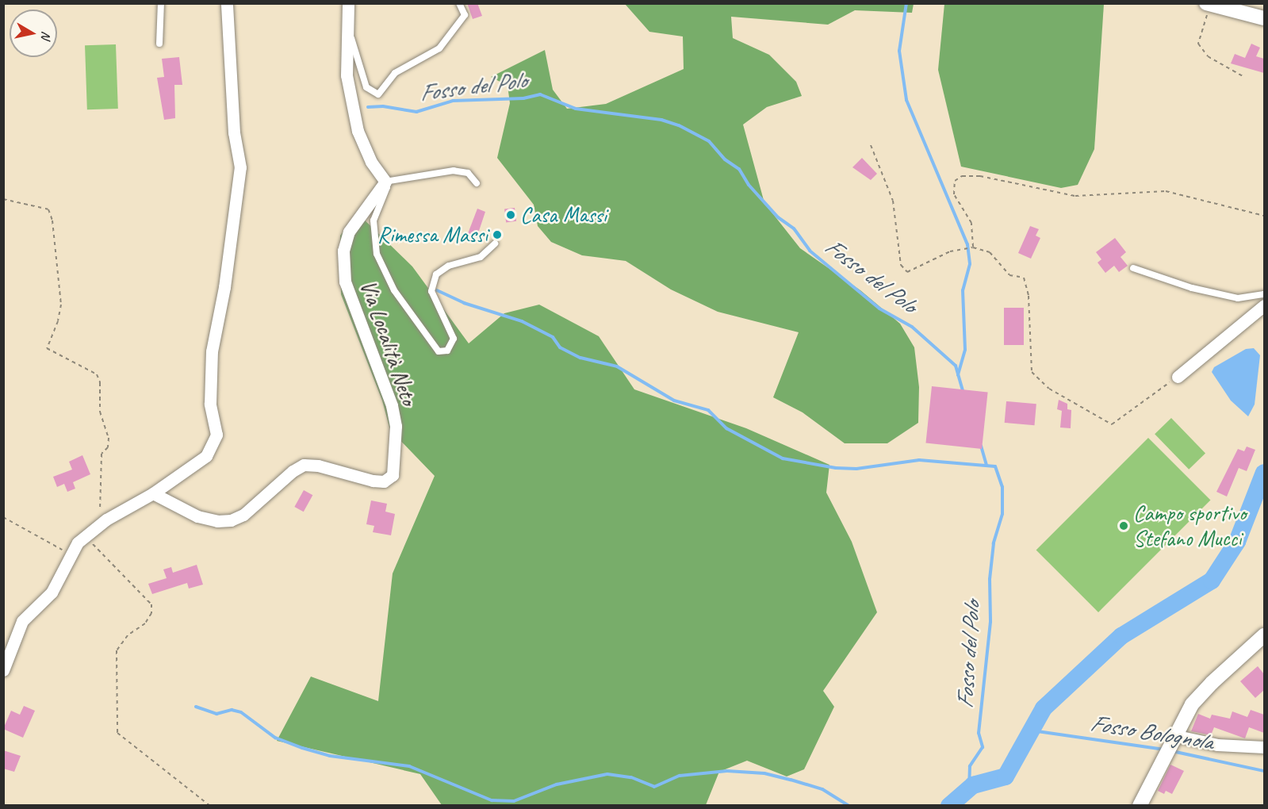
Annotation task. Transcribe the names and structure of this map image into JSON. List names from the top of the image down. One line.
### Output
{"streets":{"street":["Via Località Neto"]},"water":["Fosso del Polo","Fosso Bolognola"],"places":["Casa Massi","Rimessa Massi","Campo sportivo Stefano Mucci"],"north":"right"}
